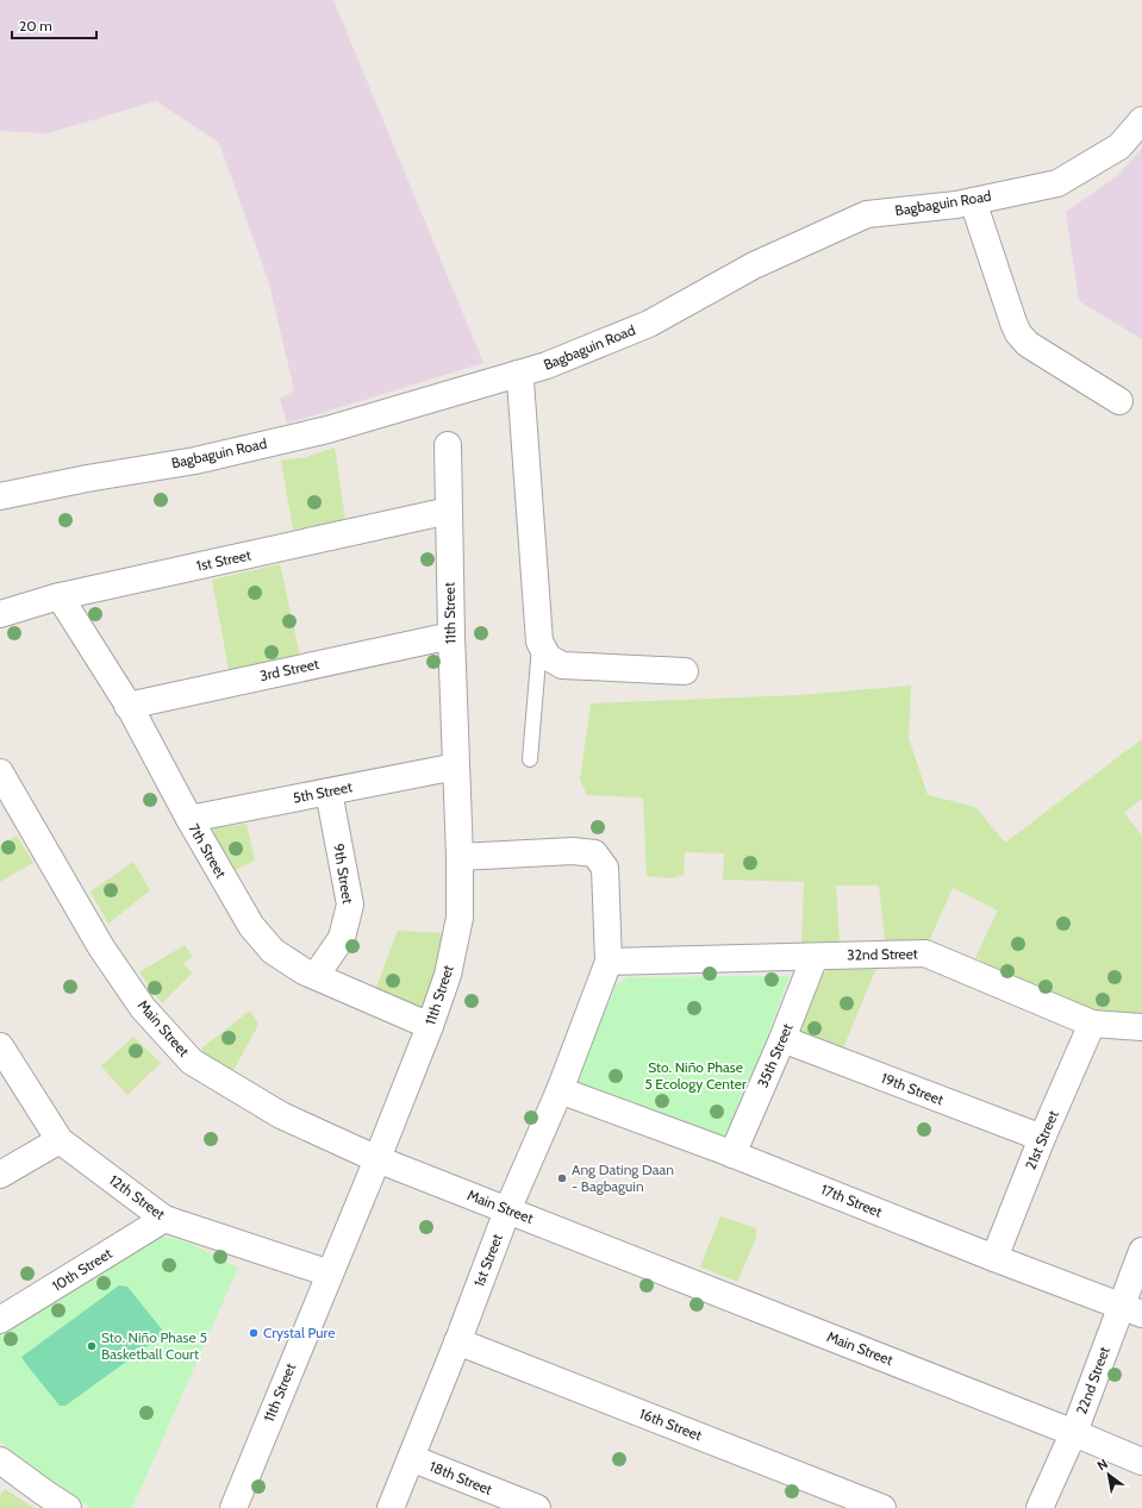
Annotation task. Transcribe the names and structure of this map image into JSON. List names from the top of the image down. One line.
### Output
{"streets":{"street":["Bagbaguin Road","1st Street","11th Street","3rd Street","5th Street","7th Street","9th Street","32nd Street","Main Street","35th Street","19th Street","21st Street","12th Street","17th Street","10th Street","22nd Street","16th Street","18th Street"]},"crossings":[["1st Street","11th Street"],["1st Street","7th Street"],["1st Street","32nd Street"],["1st Street","Main Street"],["1st Street","17th Street"],["1st Street","16th Street"],["1st Street","18th Street"],["11th Street","3rd Street"],["11th Street","5th Street"],["11th Street","7th Street"],["11th Street","Main Street"],["11th Street","12th Street"],["3rd Street","7th Street"],["5th Street","7th Street"],["5th Street","9th Street"],["7th Street","9th Street"],["32nd Street","35th Street"],["32nd Street","21st Street"],["Main Street","22nd Street"],["35th Street","19th Street"],["35th Street","17th Street"],["19th Street","21st Street"],["21st Street","17th Street"],["12th Street","10th Street"],["17th Street","22nd Street"]],"parks":["Sto. Niño Phase 5 Ecology Center"],"places":["Ang Dating Daan - Bagbaguin","Crystal Pure","Sto. Niño Phase 5 Basketball Court"],"scale_bar":"20 m","north":"top left"}
